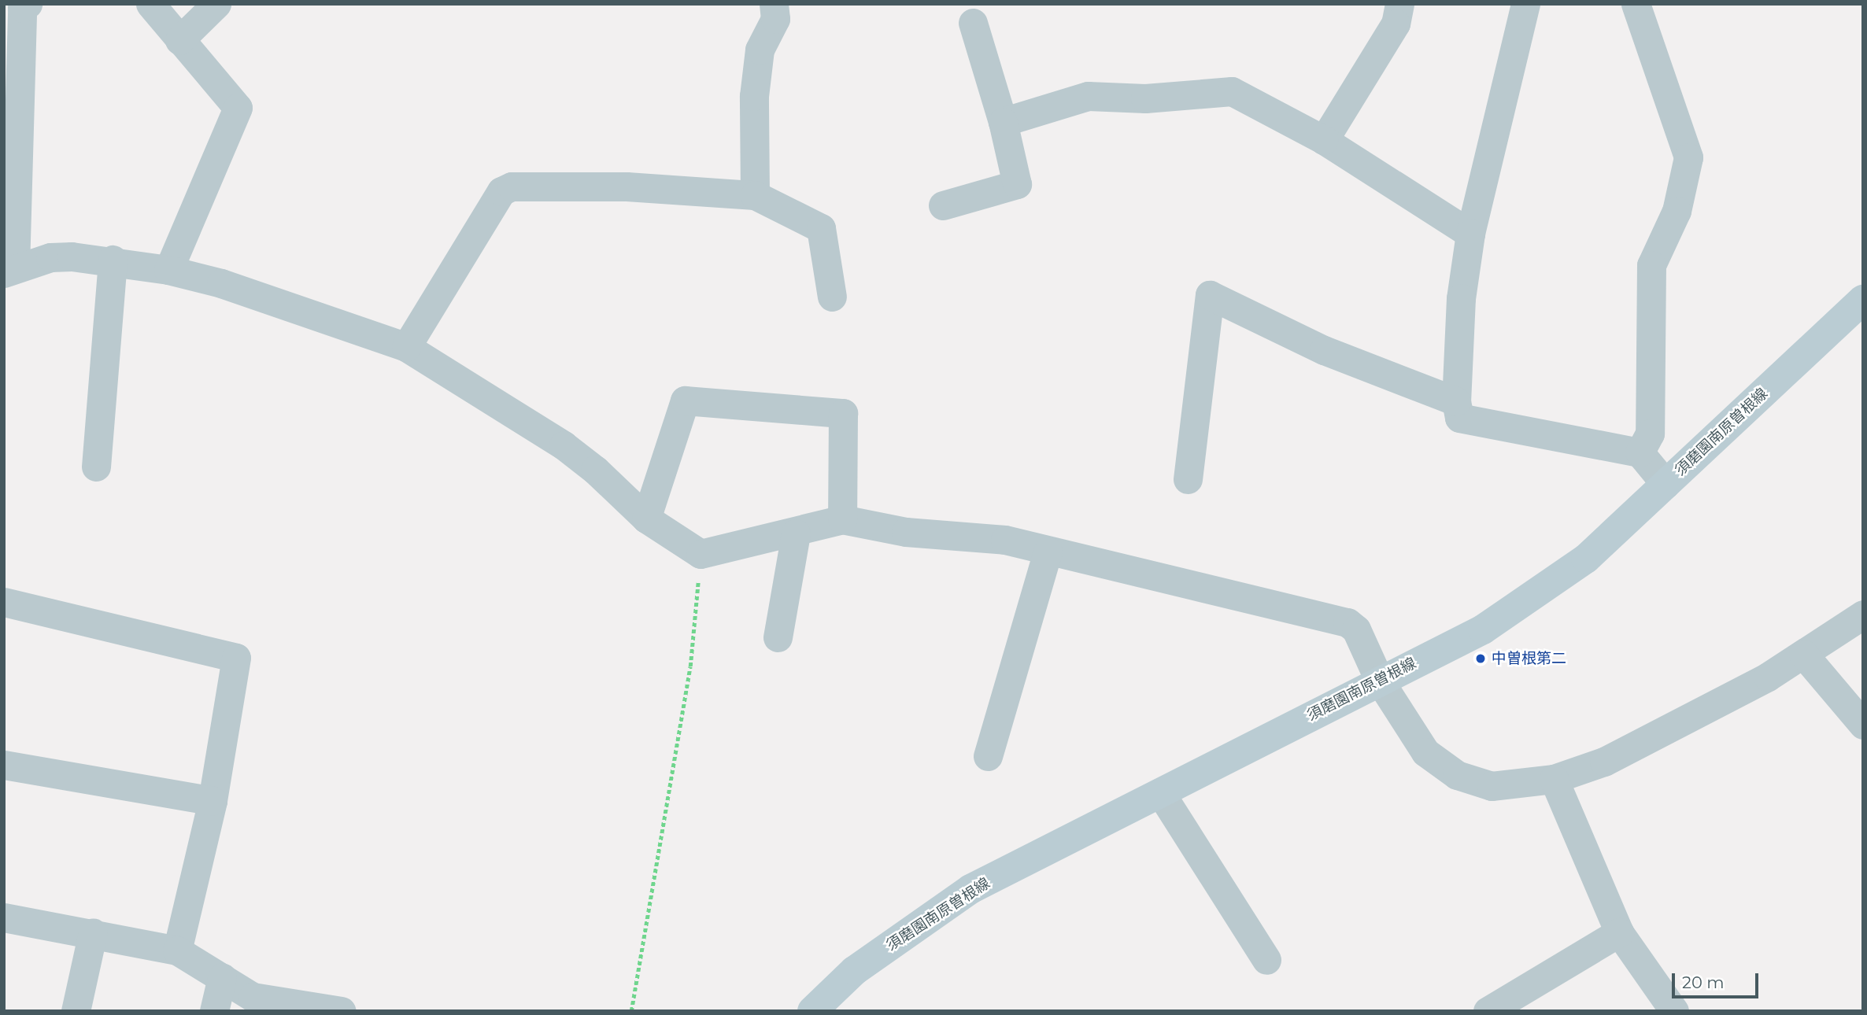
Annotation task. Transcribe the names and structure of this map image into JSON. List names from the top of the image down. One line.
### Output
{"streets":{"main road":["須磨園南原曽根線"]},"places":["中曽根第二"],"scale_bar":"20 m"}
